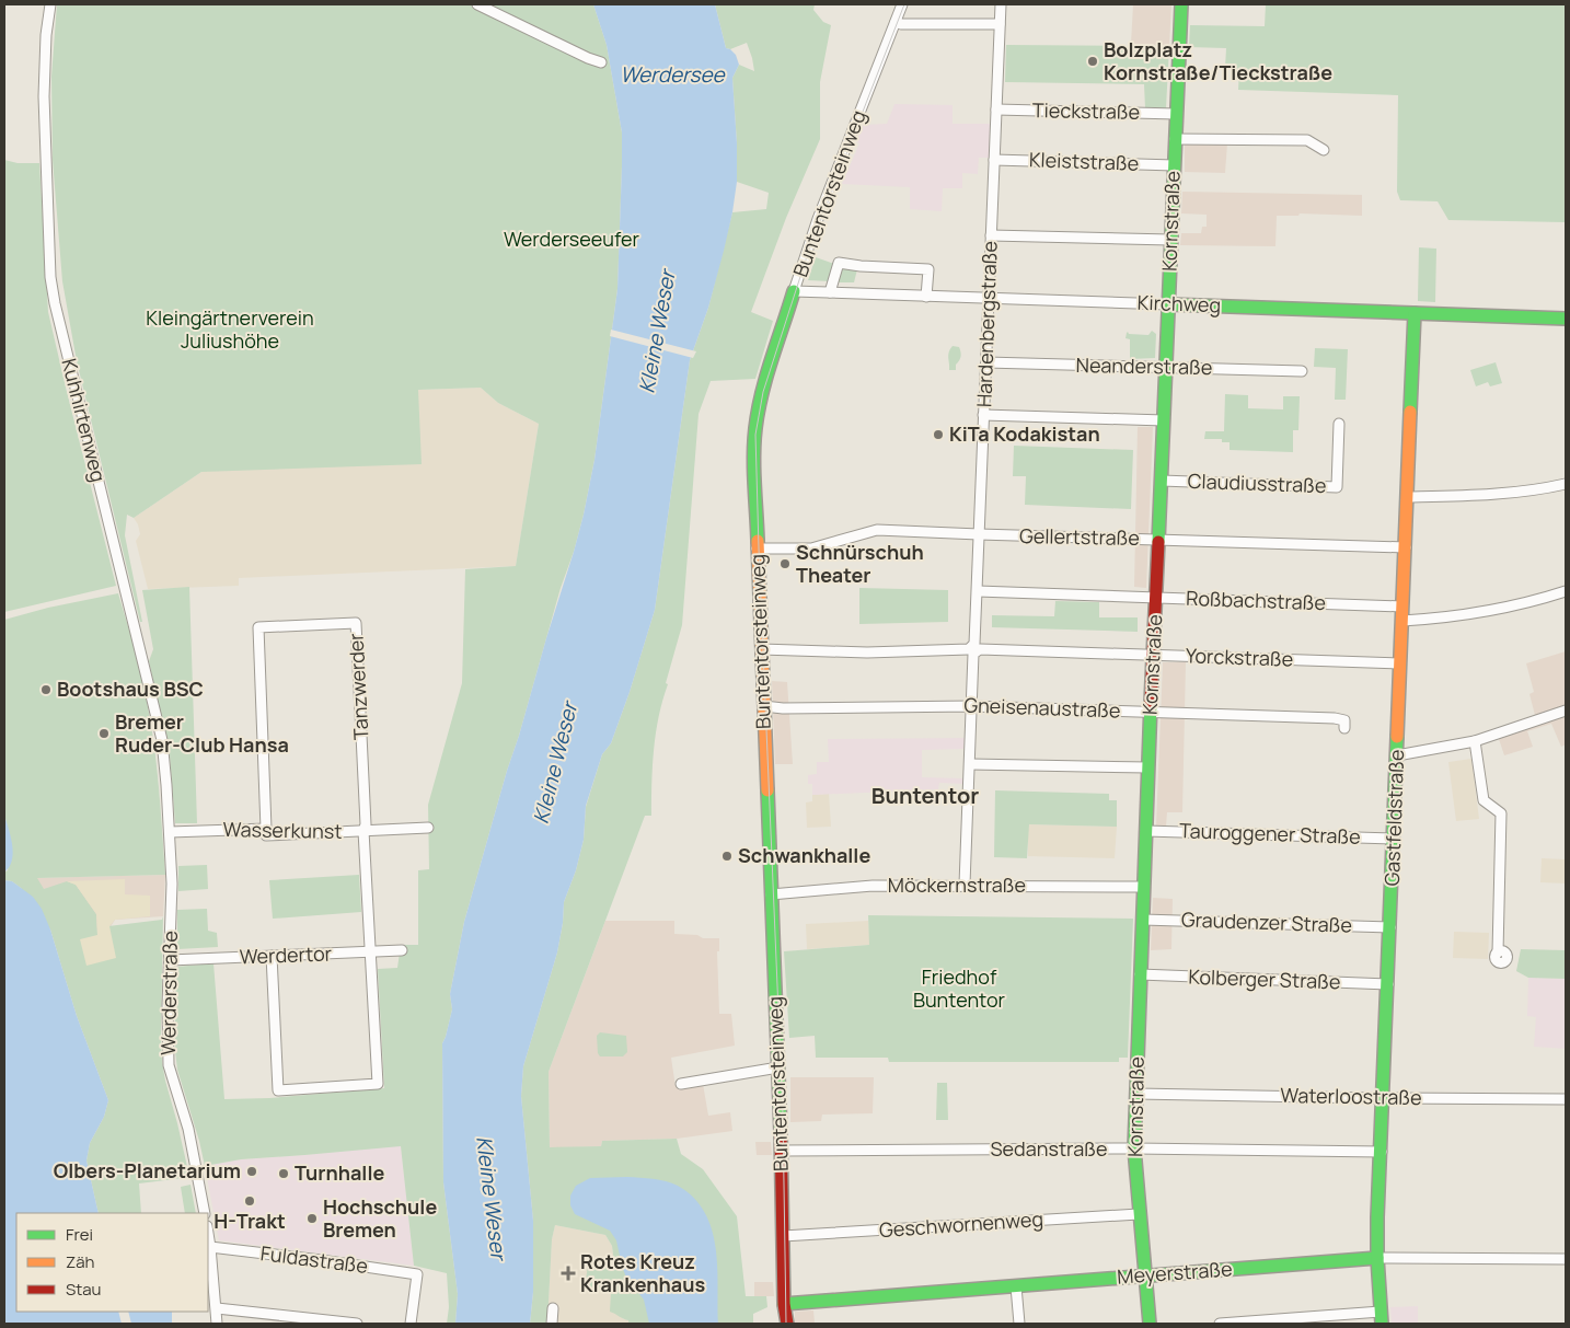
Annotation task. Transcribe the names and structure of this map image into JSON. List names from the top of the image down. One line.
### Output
{"streets":{"street":["Tieckstraße","Kleiststraße","Buntentorsteinweg","Kornstraße","Kirchweg","Hardenbergstraße","Neanderstraße","Kuhhirtenweg","Claudiusstraße","Gellertstraße","Roßbachstraße","Yorckstraße","Tanzwerder","Gneisenaustraße","Gastfeldstraße","Wasserkunst","Tauroggener Straße","Möckernstraße","Graudenzer Straße","Werdertor","Kolberger Straße","Werderstraße","Waterloostraße","Sedanstraße","Geschwornenweg","Fuldastraße","Meyerstraße"]},"crossings":[["Tieckstraße","Kornstraße"],["Tieckstraße","Hardenbergstraße"],["Kleiststraße","Kornstraße"],["Kleiststraße","Hardenbergstraße"],["Buntentorsteinweg","Kirchweg"],["Buntentorsteinweg","Gellertstraße"],["Buntentorsteinweg","Yorckstraße"],["Buntentorsteinweg","Gneisenaustraße"],["Buntentorsteinweg","Möckernstraße"],["Buntentorsteinweg","Sedanstraße"],["Buntentorsteinweg","Geschwornenweg"],["Buntentorsteinweg","Meyerstraße"],["Kornstraße","Kirchweg"],["Kornstraße","Neanderstraße"],["Kornstraße","Claudiusstraße"],["Kornstraße","Gellertstraße"],["Kornstraße","Roßbachstraße"],["Kornstraße","Yorckstraße"],["Kornstraße","Gneisenaustraße"],["Kornstraße","Tauroggener Straße"],["Kornstraße","Möckernstraße"],["Kornstraße","Graudenzer Straße"],["Kornstraße","Kolberger Straße"],["Kornstraße","Waterloostraße"],["Kornstraße","Sedanstraße"],["Kornstraße","Geschwornenweg"],["Kornstraße","Meyerstraße"],["Kirchweg","Hardenbergstraße"],["Kirchweg","Gastfeldstraße"],["Hardenbergstraße","Neanderstraße"],["Hardenbergstraße","Gellertstraße"],["Hardenbergstraße","Roßbachstraße"],["Hardenbergstraße","Yorckstraße"],["Hardenbergstraße","Gneisenaustraße"],["Hardenbergstraße","Möckernstraße"],["Kuhhirtenweg","Wasserkunst"],["Kuhhirtenweg","Werderstraße"],["Gellertstraße","Gastfeldstraße"],["Roßbachstraße","Gastfeldstraße"],["Yorckstraße","Gastfeldstraße"],["Tanzwerder","Wasserkunst"],["Tanzwerder","Werdertor"],["Gastfeldstraße","Tauroggener Straße"],["Gastfeldstraße","Graudenzer Straße"],["Gastfeldstraße","Kolberger Straße"],["Gastfeldstraße","Waterloostraße"],["Gastfeldstraße","Sedanstraße"],["Gastfeldstraße","Meyerstraße"],["Wasserkunst","Werderstraße"],["Werdertor","Werderstraße"]],"districts":["Buntentor"],"water":["Werdersee","Kleine Weser"],"parks":["Werderseeufer","Kleingärtnerverein Juliushöhe","Friedhof Buntentor"],"places":{"other":["Bolzplatz Kornstraße/Tieckstraße","KiTa Kodakistan","Schnürschuh Theater","Bootshaus BSC","Bremer Ruder-Club Hansa","Schwankhalle","Olbers-Planetarium","Turnhalle","H-Trakt","Hochschule Bremen"],"health":["Rotes Kreuz Krankenhaus"]},"legend":["Frei","Zäh","Stau"]}
